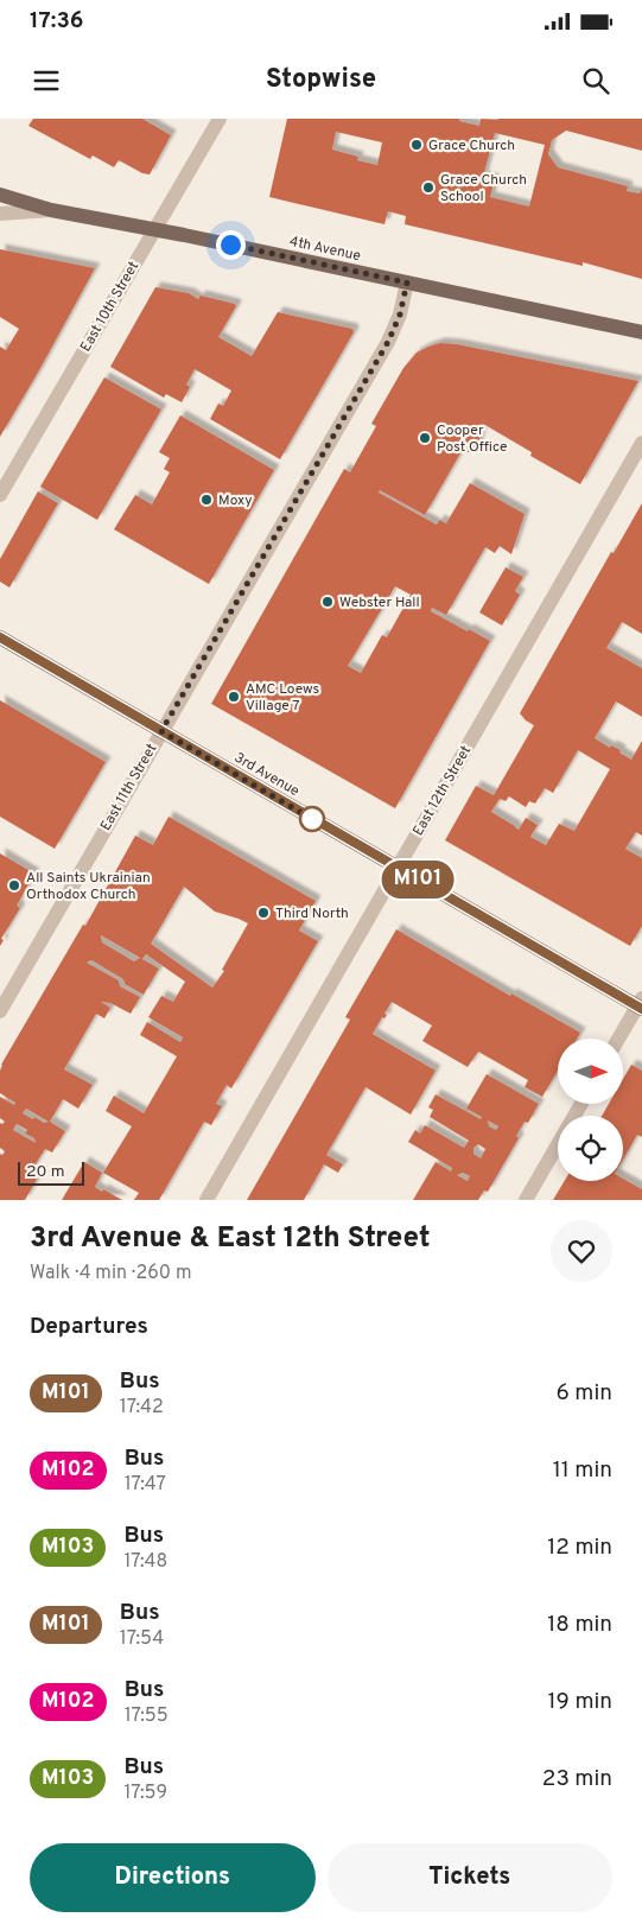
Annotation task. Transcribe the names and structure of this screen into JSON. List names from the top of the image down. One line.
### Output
{"streets":{"main road":["4th Avenue","3rd Avenue"],"street":["East 10th Street","East 11th Street","East 12th Street"]},"crossings":[["4th Avenue","East 10th Street"],["4th Avenue","East 11th Street"],["3rd Avenue","East 11th Street"],["3rd Avenue","East 12th Street"]],"places":["Grace Church","Grace Church School","Cooper Post Office","Moxy","Webster Hall","AMC Loews Village 7","All Saints Ukrainian Orthodox Church","Third North"],"lines":["bus line M101"],"scale_bar":"20 m","north":"right","page":{"status":"17:36","header":"Stopwise","on_map":"M101","scale":"20 m","heading":[["3rd Avenue & East 12th Street","Walk · 4 min · 260 m"],"Departures"],"list":[{"mark":"M101","name":"Bus","note":"17:42","value":"6 min"},{"mark":"M102","name":"Bus","note":"17:47","value":"11 min"},{"mark":"M103","name":"Bus","note":"17:48","value":"12 min"},{"mark":"M101","name":"Bus","note":"17:54","value":"18 min"},{"mark":"M102","name":"Bus","note":"17:55","value":"19 min"},{"mark":"M103","name":"Bus","note":"17:59","value":"23 min"}],"buttons":["Directions","Tickets"]}}
